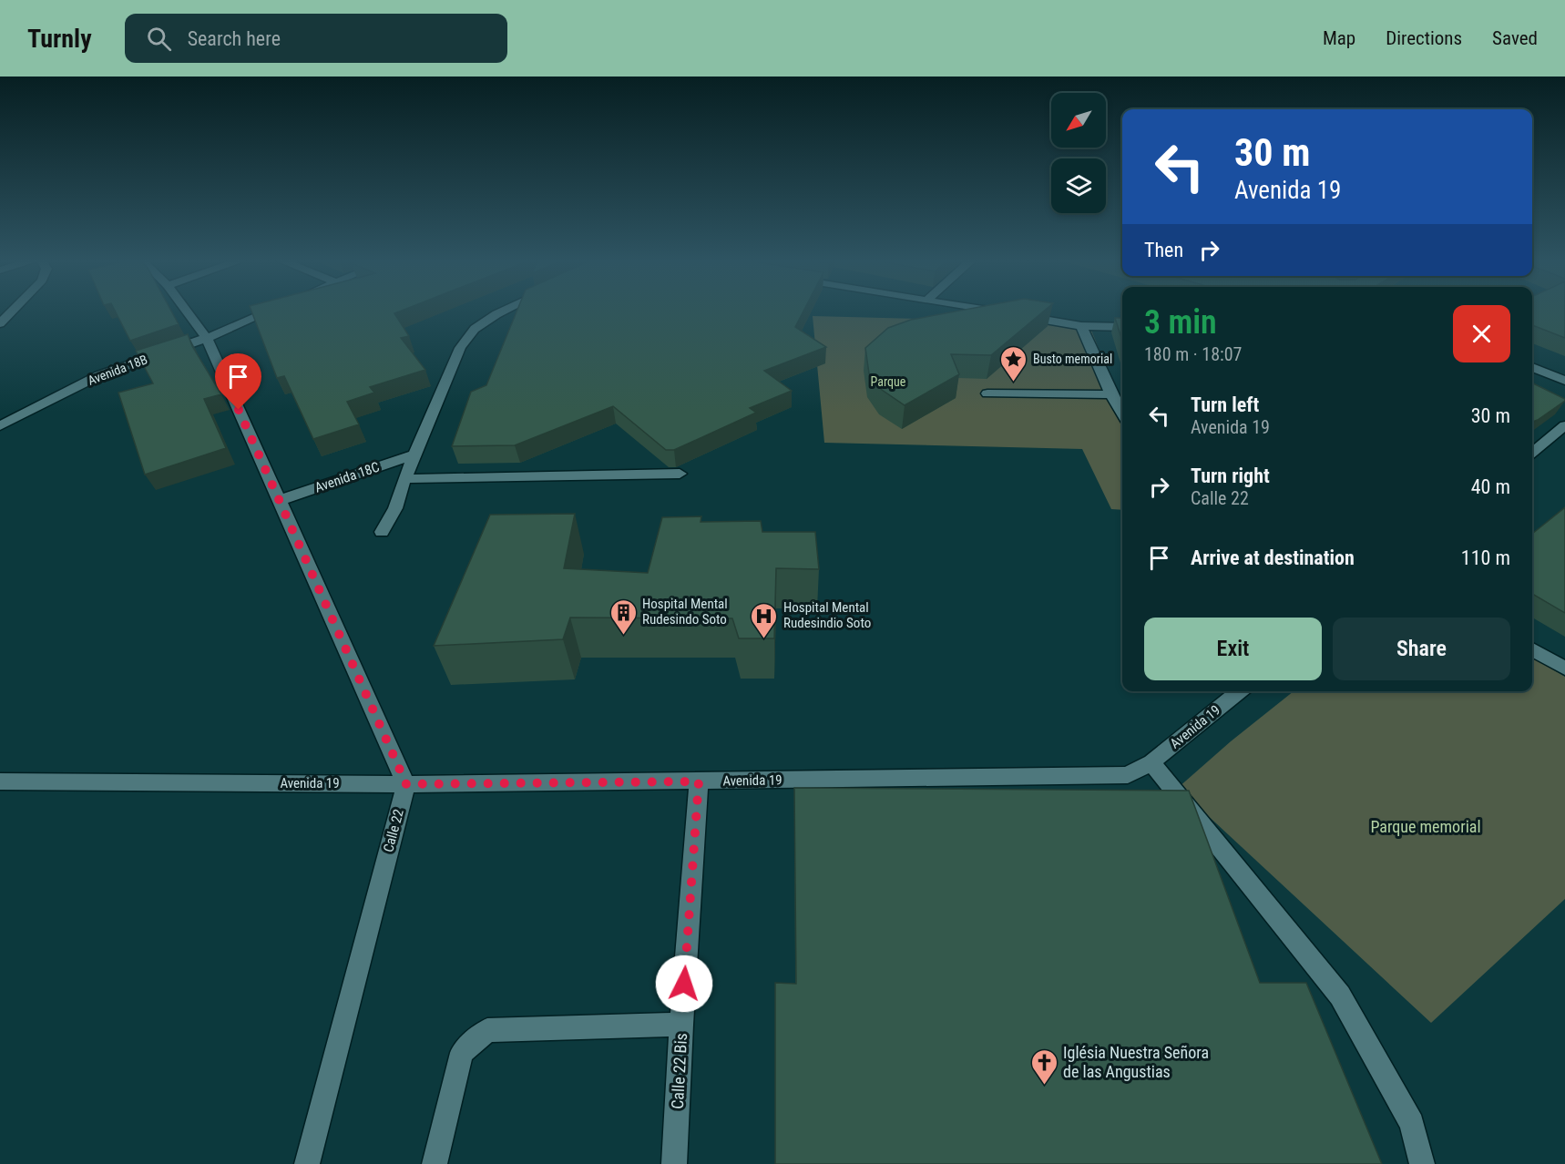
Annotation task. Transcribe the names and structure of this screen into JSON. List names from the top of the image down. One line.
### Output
{"streets":{"street":["Avenida 18B","Avenida 18C","Avenida 19","Calle 22","Calle 22 Bis"]},"crossings":[["Avenida 19","Calle 22"],["Avenida 19","Calle 22 Bis"]],"parks":["Parque","Parque memorial"],"places":{"place":["Busto memorial"],"building":["Hospital Mental Rudesindo Soto"],"hospital":["Hospital Mental Rudesindio Soto"],"church":["Iglésia Nuestra Señora de las Angustias"]},"north":"bottom left","page":{"header":"Turnly","search":"Search here","nav":["Map","Directions","Saved"],"turn":["30 m","Avenida 19"],"then":"Then","heading":["3 min","180 m · 18:07"],"list":[{"name":"Turn left","note":"Avenida 19","value":"30 m"},{"name":"Turn right","note":"Calle 22","value":"40 m"},{"name":"Arrive at destination","value":"110 m"}],"buttons":["Exit","Share"]}}
